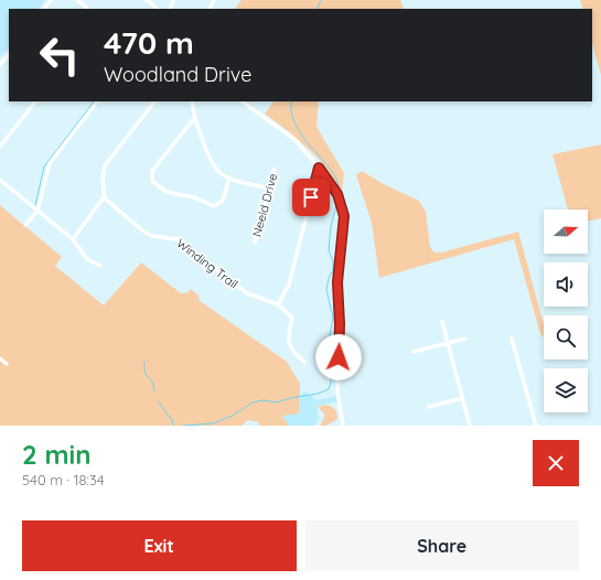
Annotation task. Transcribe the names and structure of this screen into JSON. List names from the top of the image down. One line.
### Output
{"streets":{"street":["Neeld Drive","Winding Trail"]},"north":"right","page":{"turn":["470 m","Woodland Drive"],"heading":["2 min","540 m · 18:34"],"buttons":["Exit","Share"]}}
